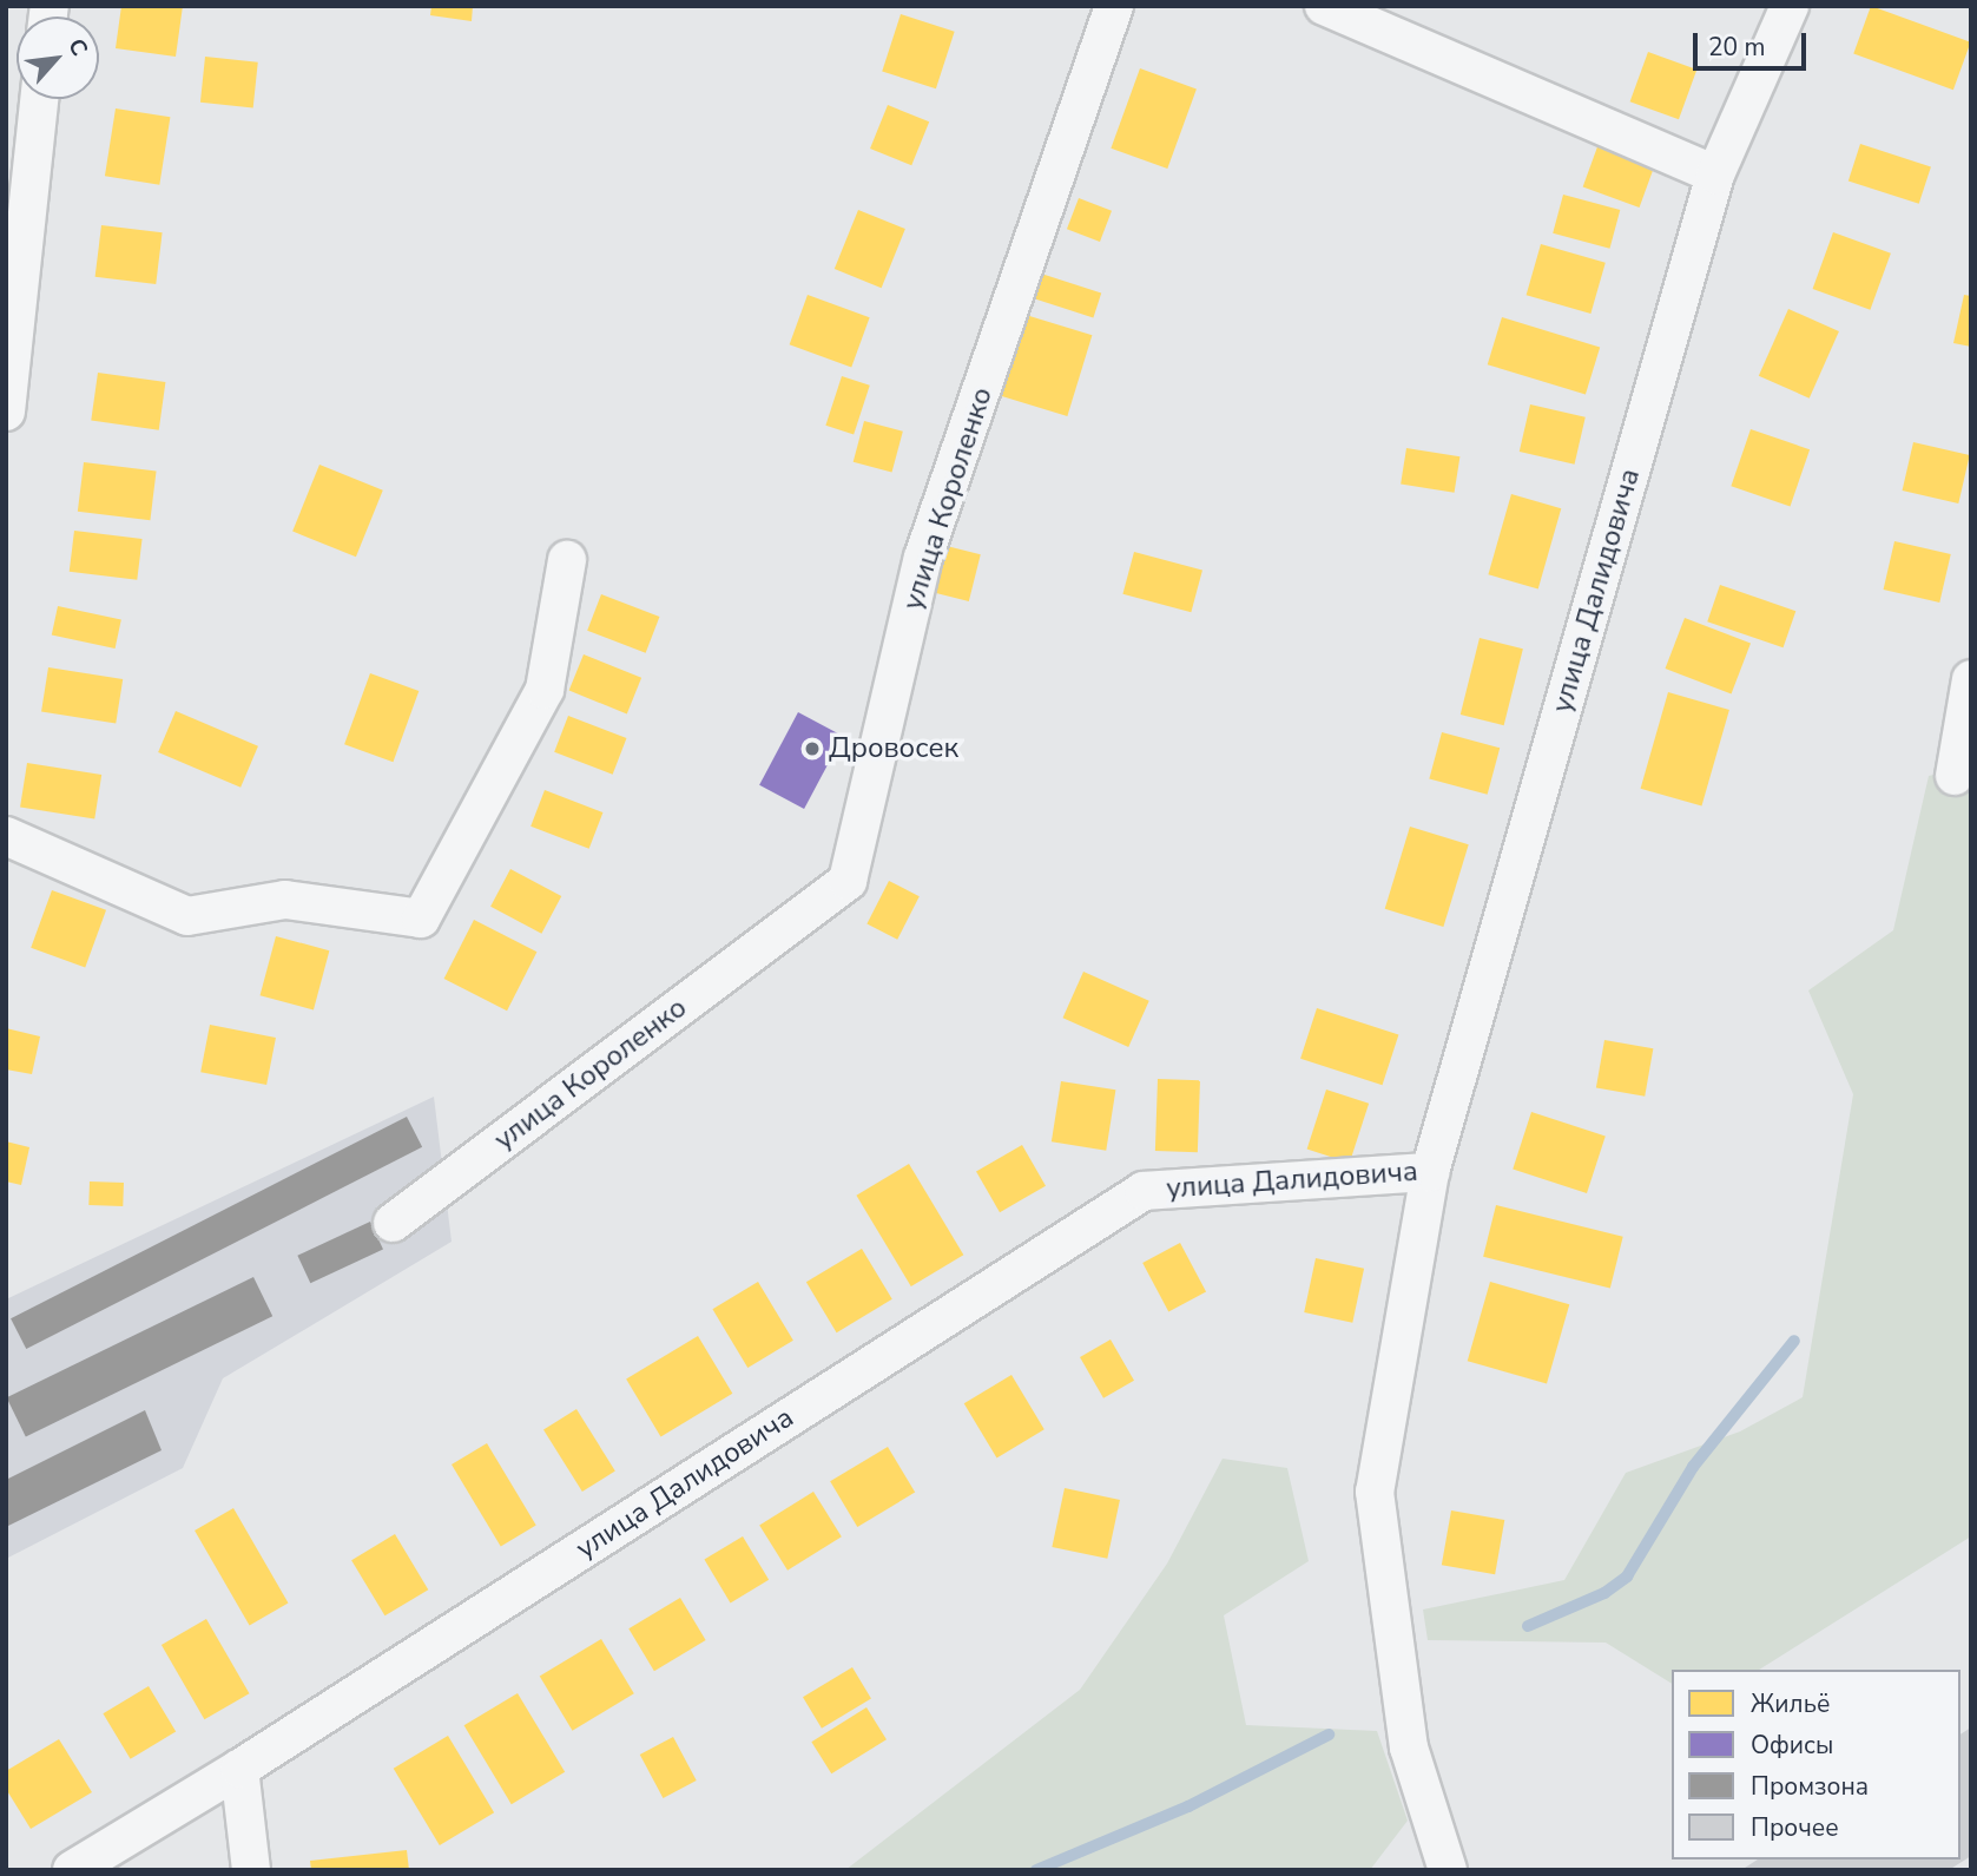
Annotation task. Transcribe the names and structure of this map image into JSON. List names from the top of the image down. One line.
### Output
{"streets":{"street":["улица Короленко","улица Далидовича"]},"places":["Дровосек"],"legend":["Жильё","Офисы","Промзона","Прочее"],"scale_bar":"20 m","north":"top right"}
